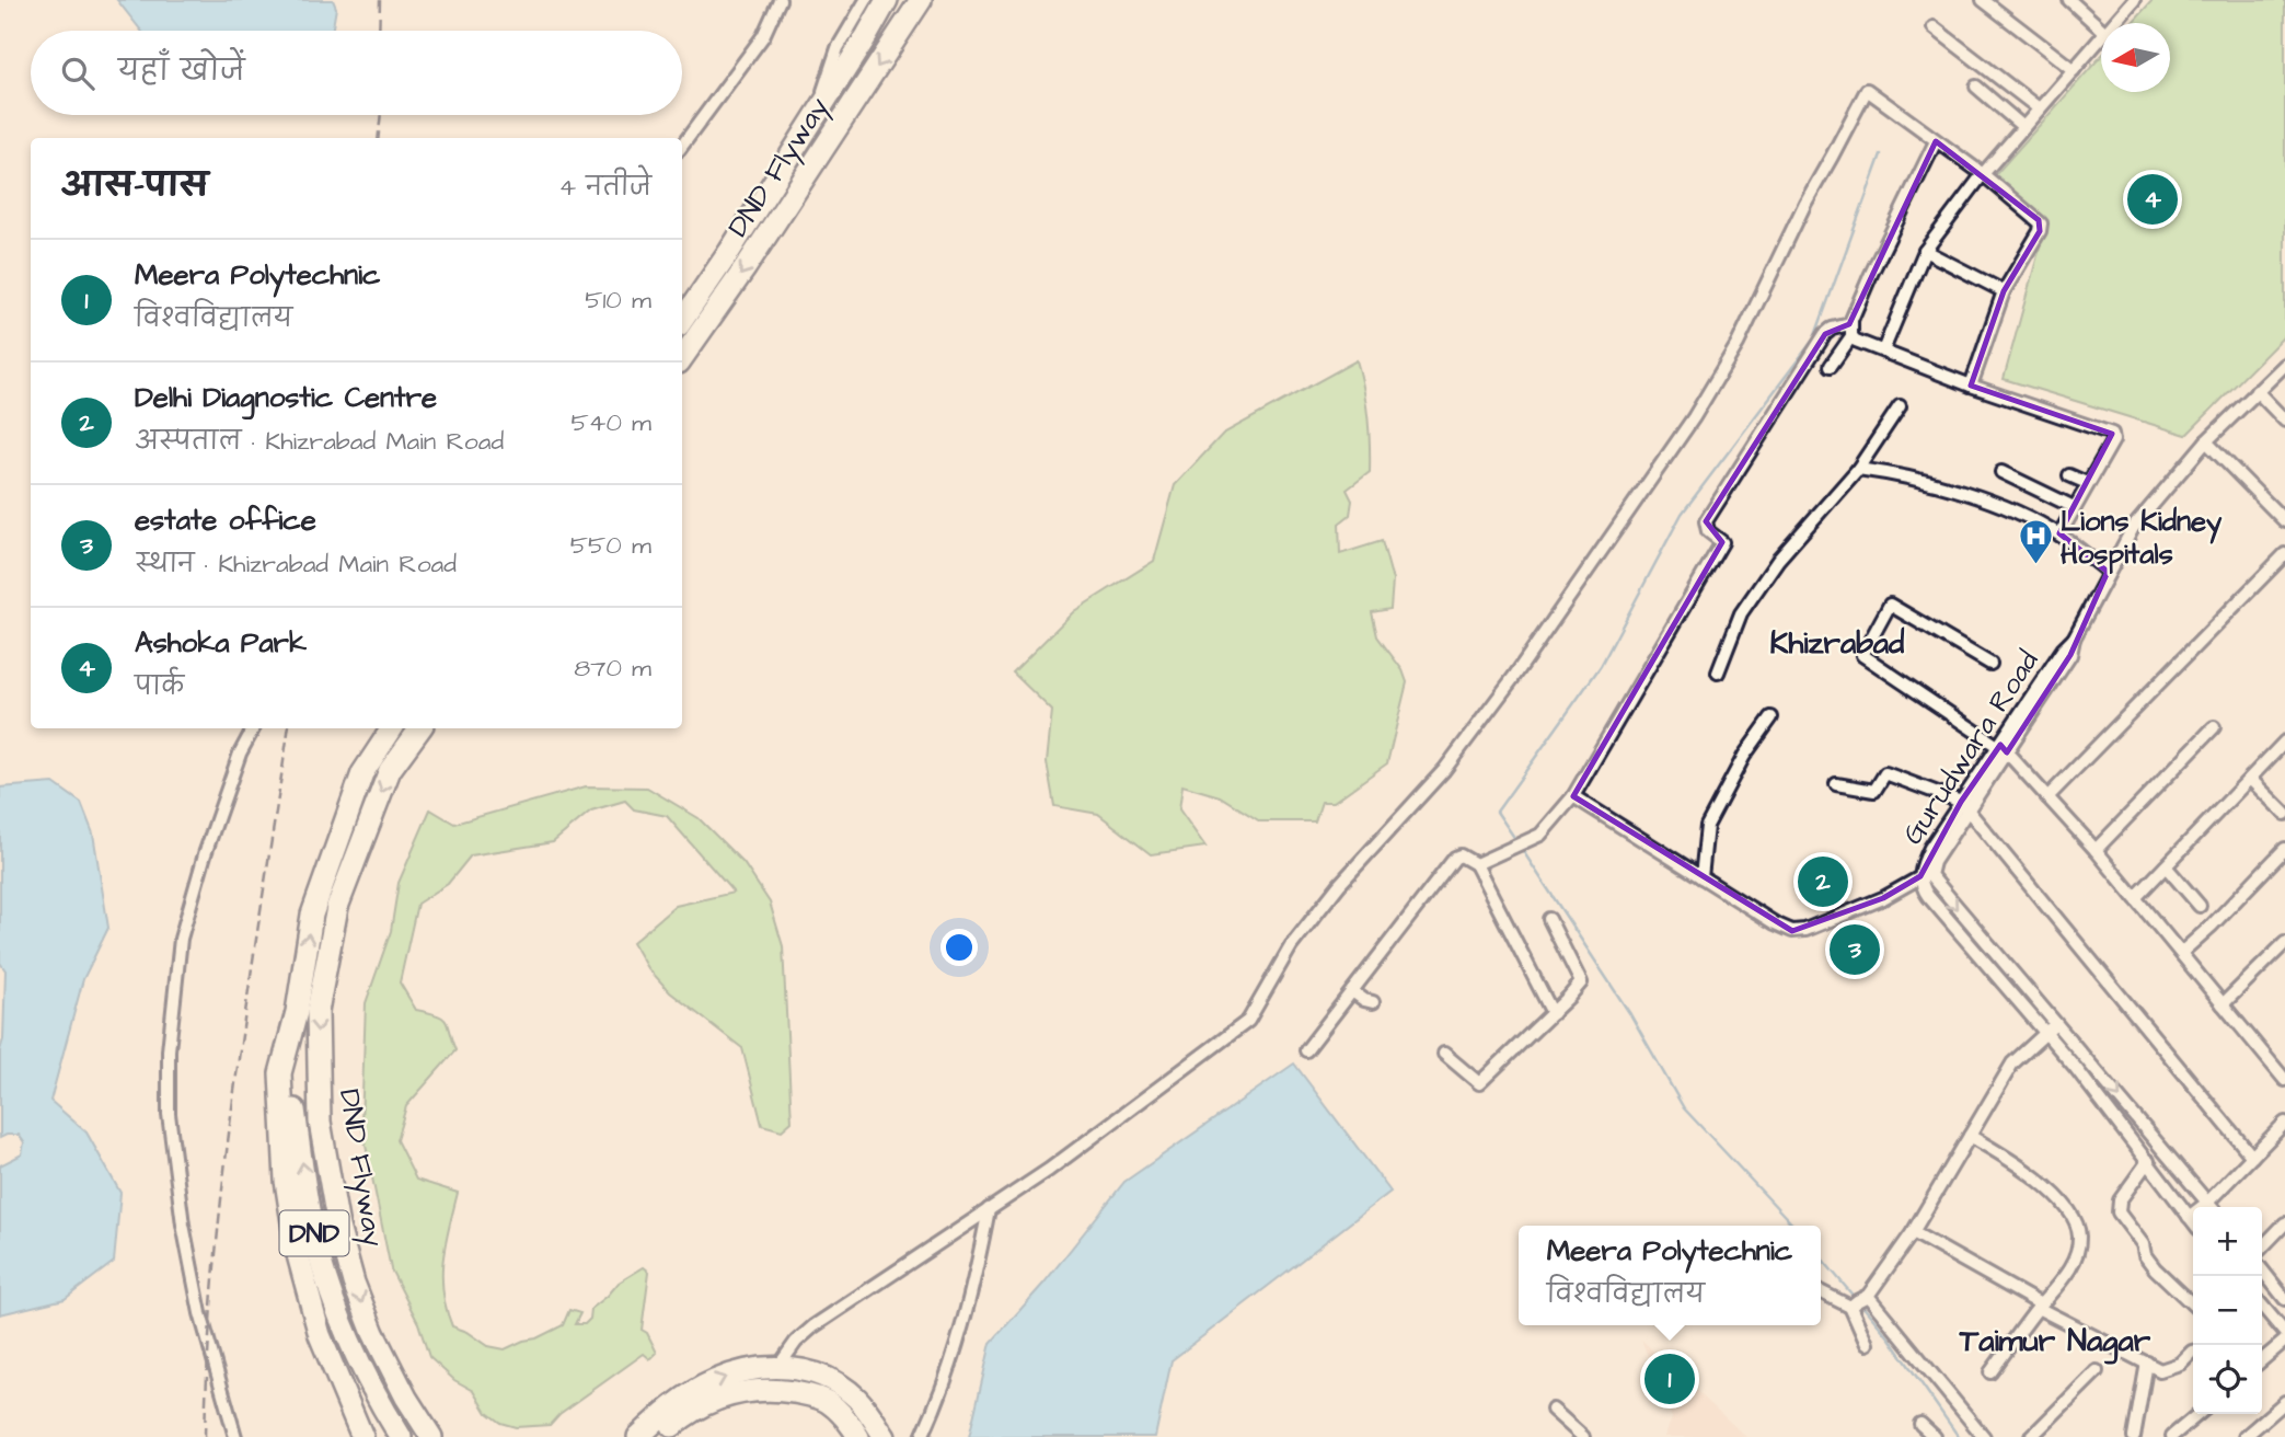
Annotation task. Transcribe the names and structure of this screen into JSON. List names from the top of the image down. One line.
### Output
{"streets":{"highway":["DND Flyway","DND"],"street":["Gurudwara Road"]},"districts":["Khizrabad","Taimur Nagar"],"places":{"hospital":["Lions Kidney Hospitals"]},"north":"left","page":{"search":"यहाँ खोजें","heading":["आस-पास","4 नतीजे"],"pins":["4","2","3","1"],"list":[{"mark":"1","name":"Meera Polytechnic","note":"विश्वविद्यालय","value":"510 m"},{"mark":"2","name":"Delhi Diagnostic Centre","note":"अस्पताल · Khizrabad Main Road","value":"540 m"},{"mark":"3","name":"estate office","note":"स्थान · Khizrabad Main Road","value":"550 m"},{"mark":"4","name":"Ashoka Park","note":"पार्क","value":"870 m"}],"map_buttons":["+","−"],"popup":["Meera Polytechnic","विश्वविद्यालय"]}}
